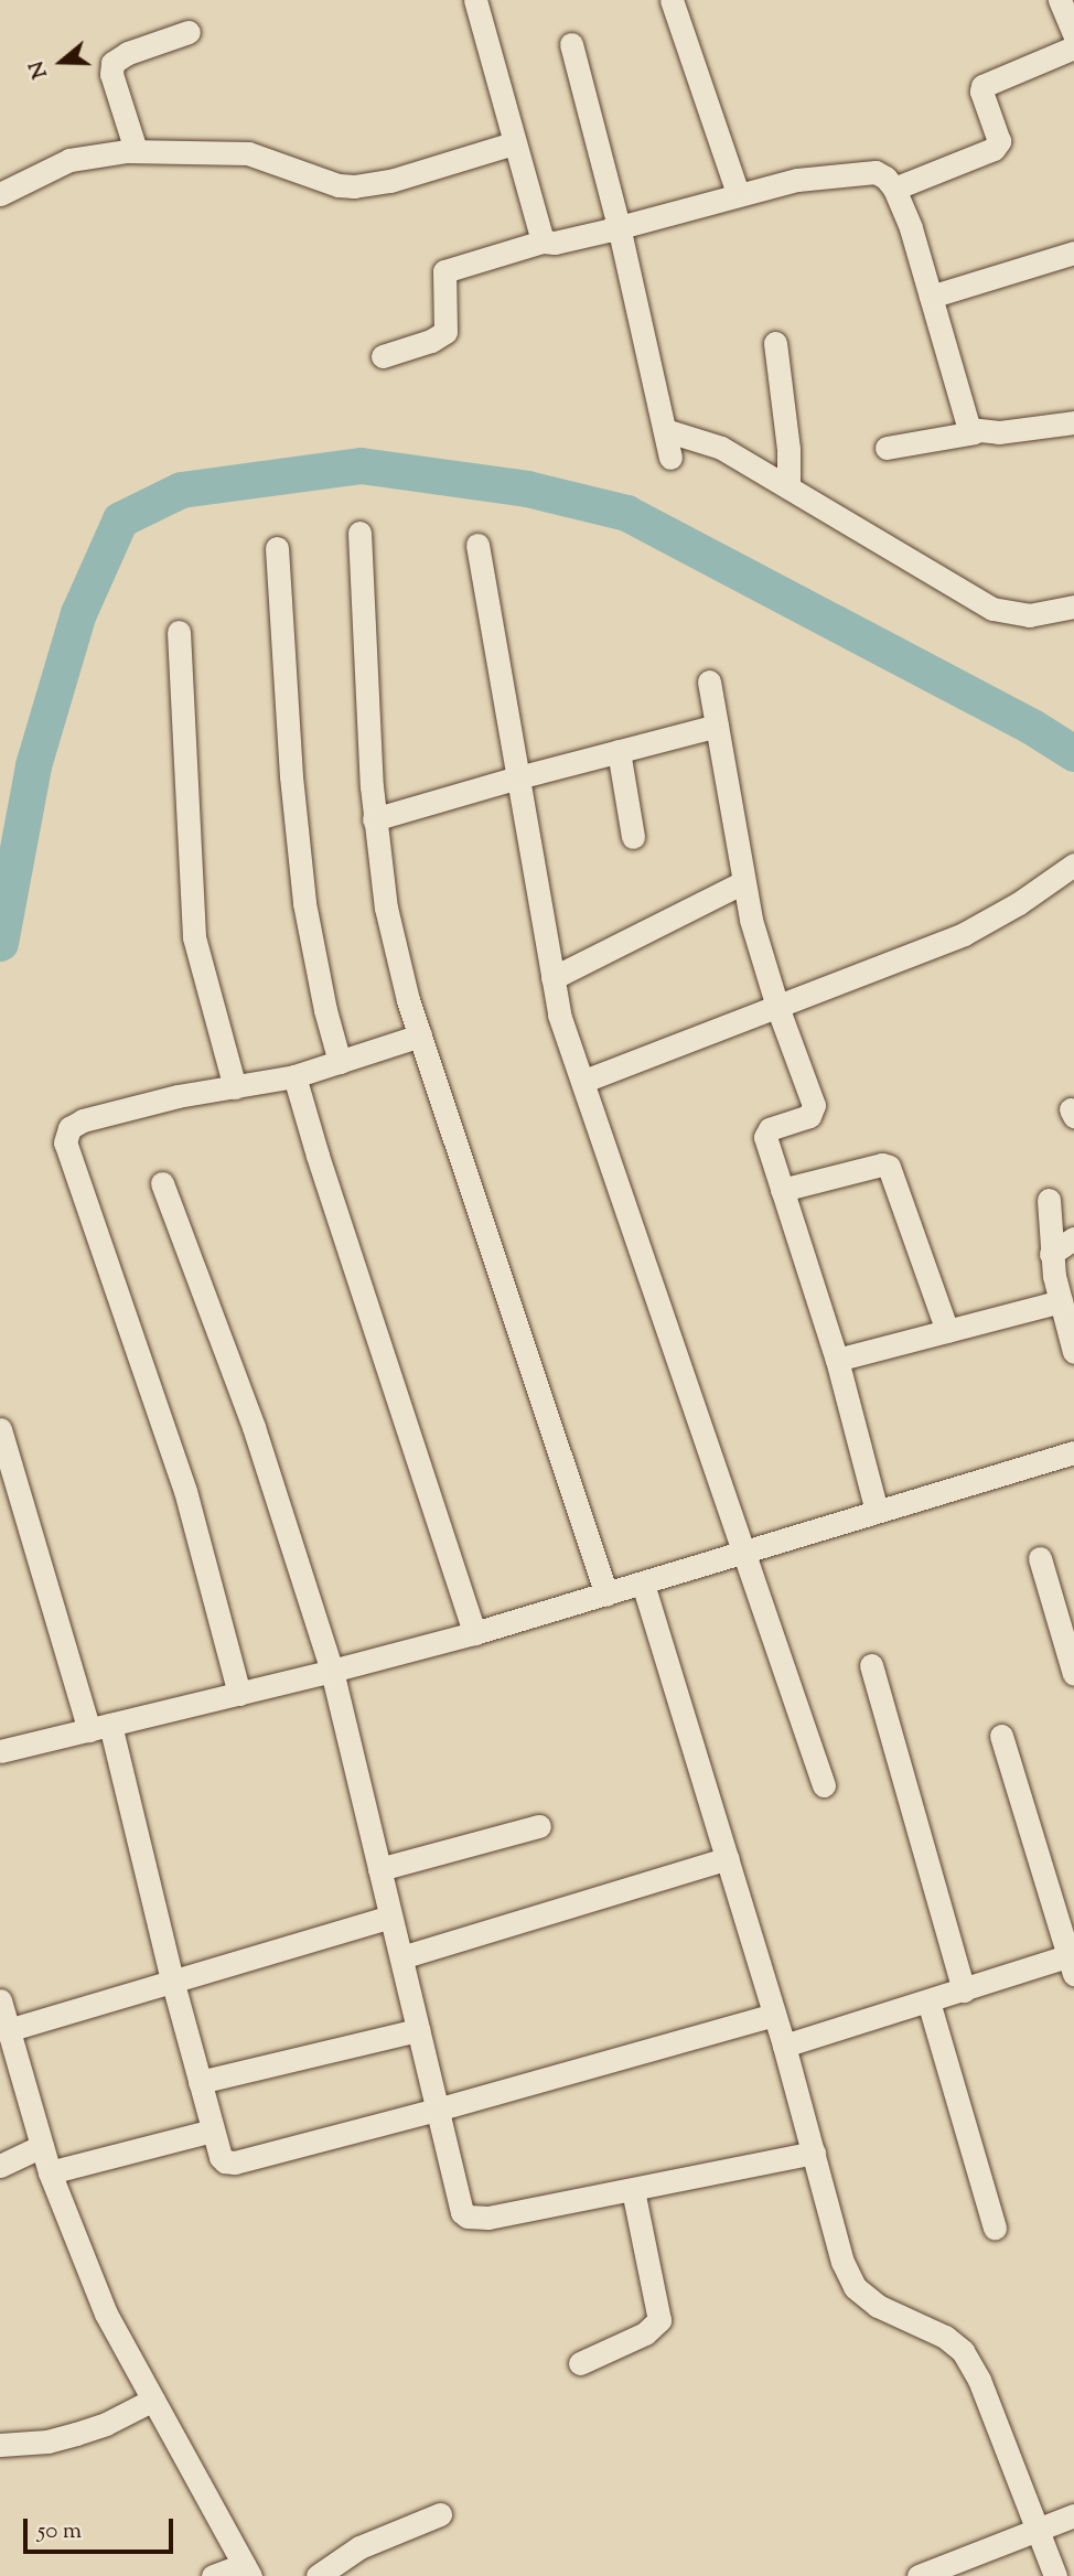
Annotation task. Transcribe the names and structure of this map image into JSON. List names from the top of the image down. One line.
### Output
{"scale_bar":"50 m","north":"left"}
